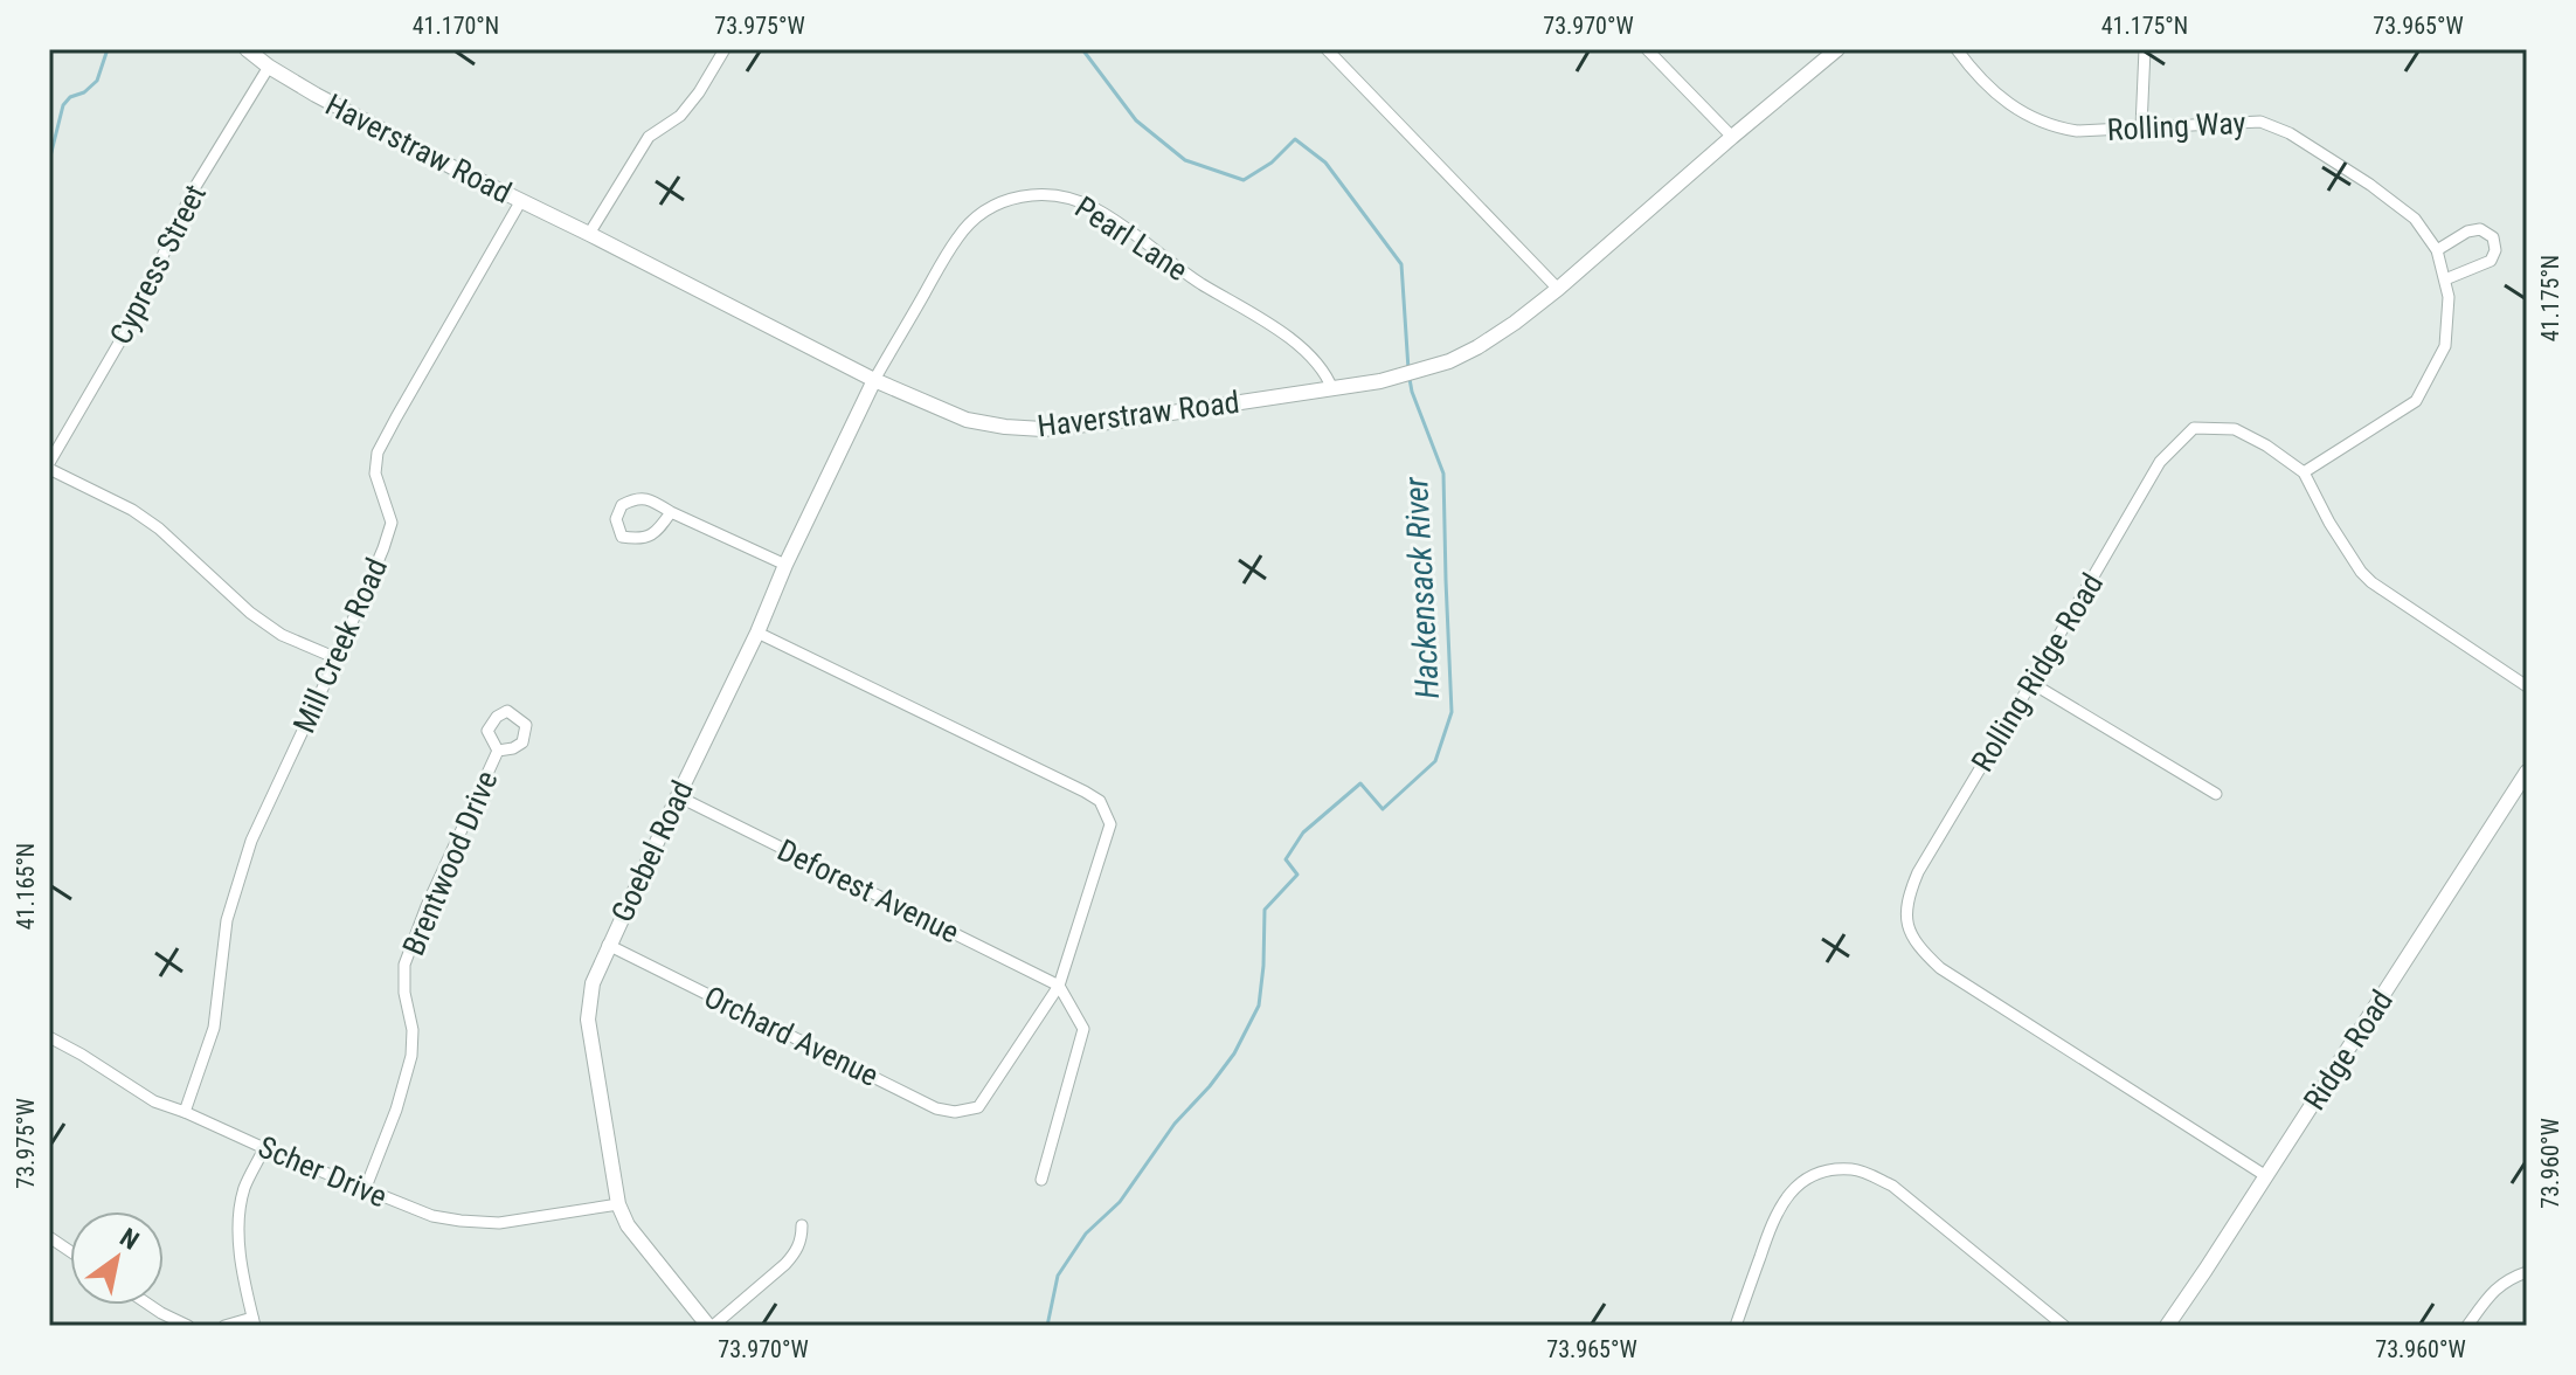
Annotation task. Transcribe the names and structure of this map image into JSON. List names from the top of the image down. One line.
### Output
{"streets":{"street":["Rolling Way","Haverstraw Road","Pearl Lane","Cypress Street","Mill Creek Road","Rolling Ridge Road","Goebel Road","Brentwood Drive","Deforest Avenue","Orchard Avenue","Ridge Road","Scher Drive"]},"crossings":[["Rolling Way","Rolling Ridge Road"],["Haverstraw Road","Pearl Lane"],["Haverstraw Road","Cypress Street"],["Haverstraw Road","Mill Creek Road"],["Haverstraw Road","Goebel Road"],["Pearl Lane","Goebel Road"],["Mill Creek Road","Scher Drive"],["Rolling Ridge Road","Ridge Road"],["Goebel Road","Deforest Avenue"],["Goebel Road","Orchard Avenue"],["Goebel Road","Scher Drive"],["Brentwood Drive","Scher Drive"],["Deforest Avenue","Orchard Avenue"]],"water":["Hackensack River"],"north":"top right","coordinates":["41.170°N","73.975°W","73.970°W","41.175°N","73.965°W","41.165°N","73.960°W"]}
